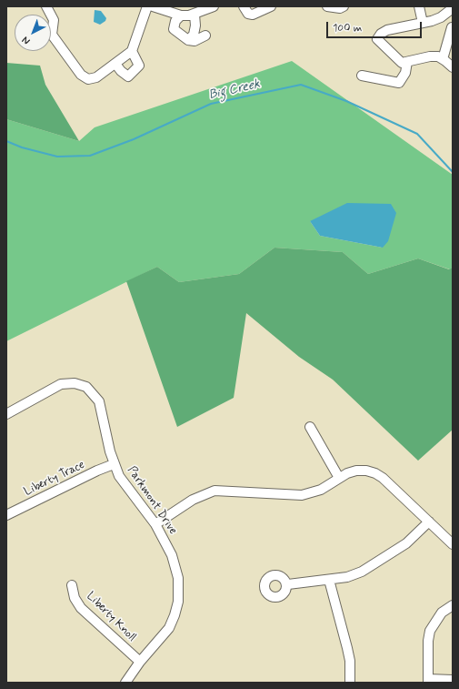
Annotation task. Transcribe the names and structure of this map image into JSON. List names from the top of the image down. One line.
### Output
{"streets":{"street":["Liberty Trace","Parkmont Drive","Liberty Knoll"]},"crossings":[["Liberty Trace","Parkmont Drive"],["Parkmont Drive","Liberty Knoll"]],"water":["Big Creek"],"scale_bar":"100 m","north":"bottom left"}
